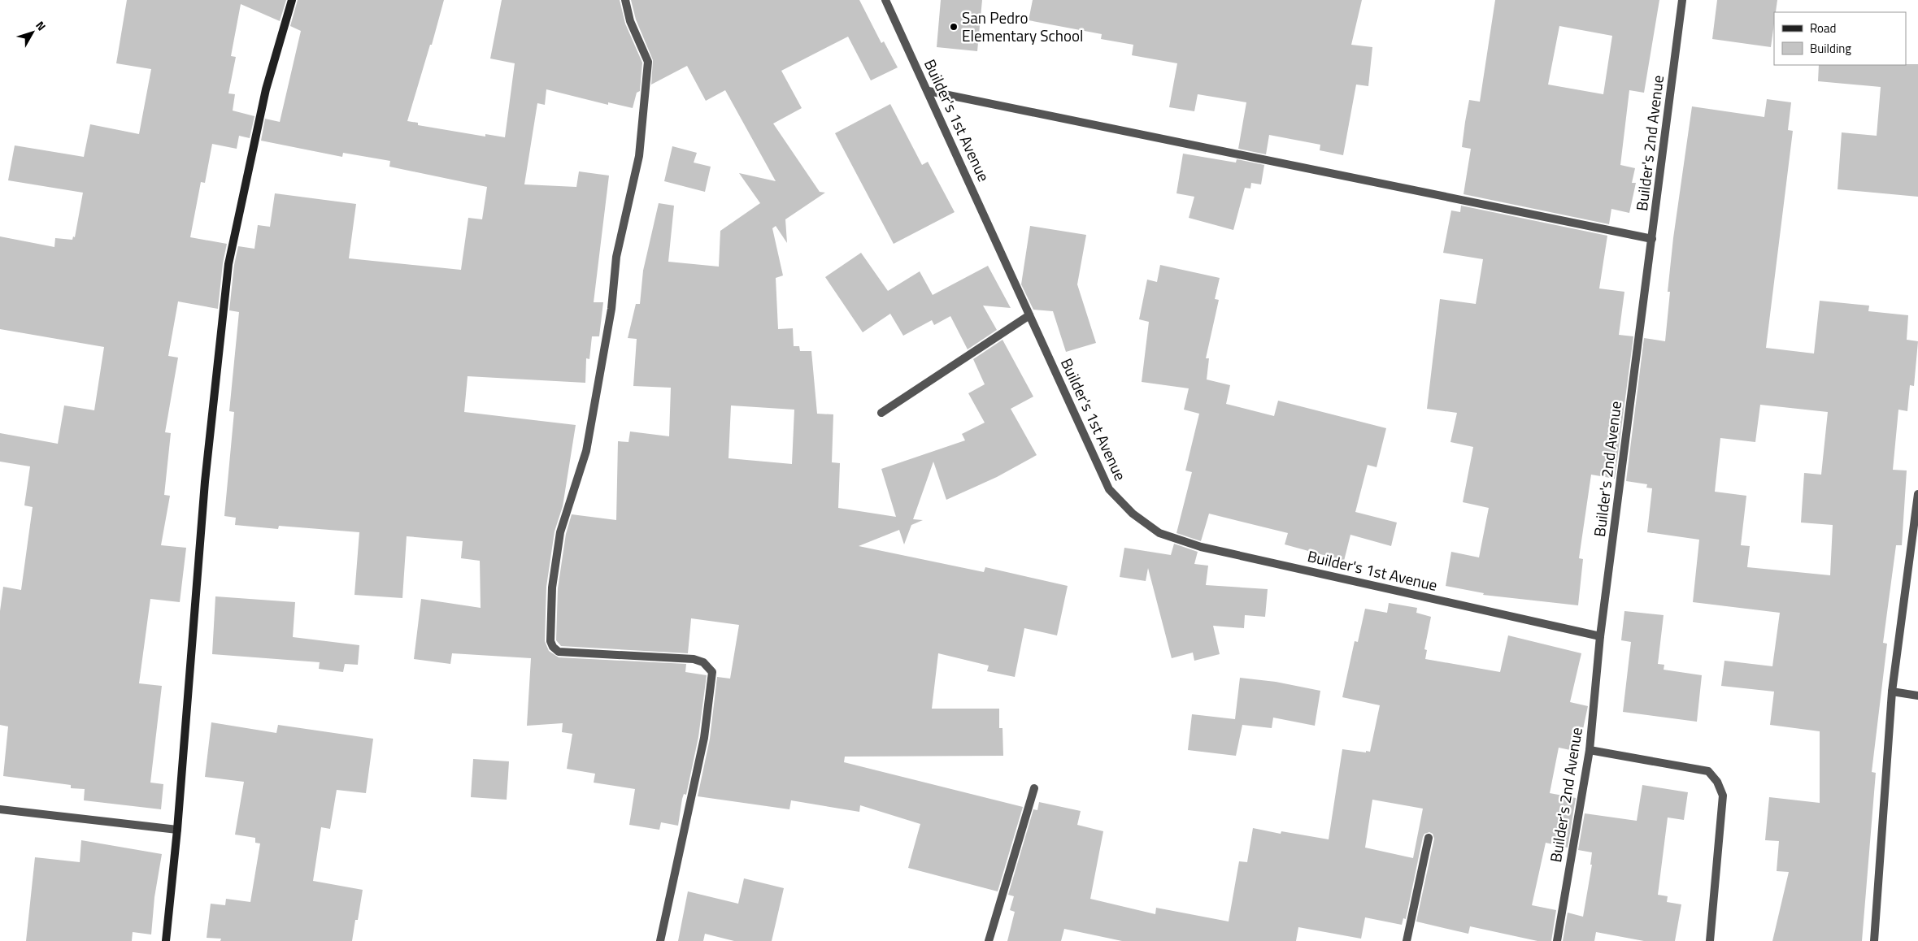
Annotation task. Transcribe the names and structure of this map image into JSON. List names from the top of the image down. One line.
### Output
{"streets":{"street":["Builder's 1st Avenue","Builder's 2nd Avenue"]},"crossings":[["Builder's 1st Avenue","Builder's 2nd Avenue"]],"places":["San Pedro Elementary School"],"legend":["Road","Building"],"north":"top right"}
